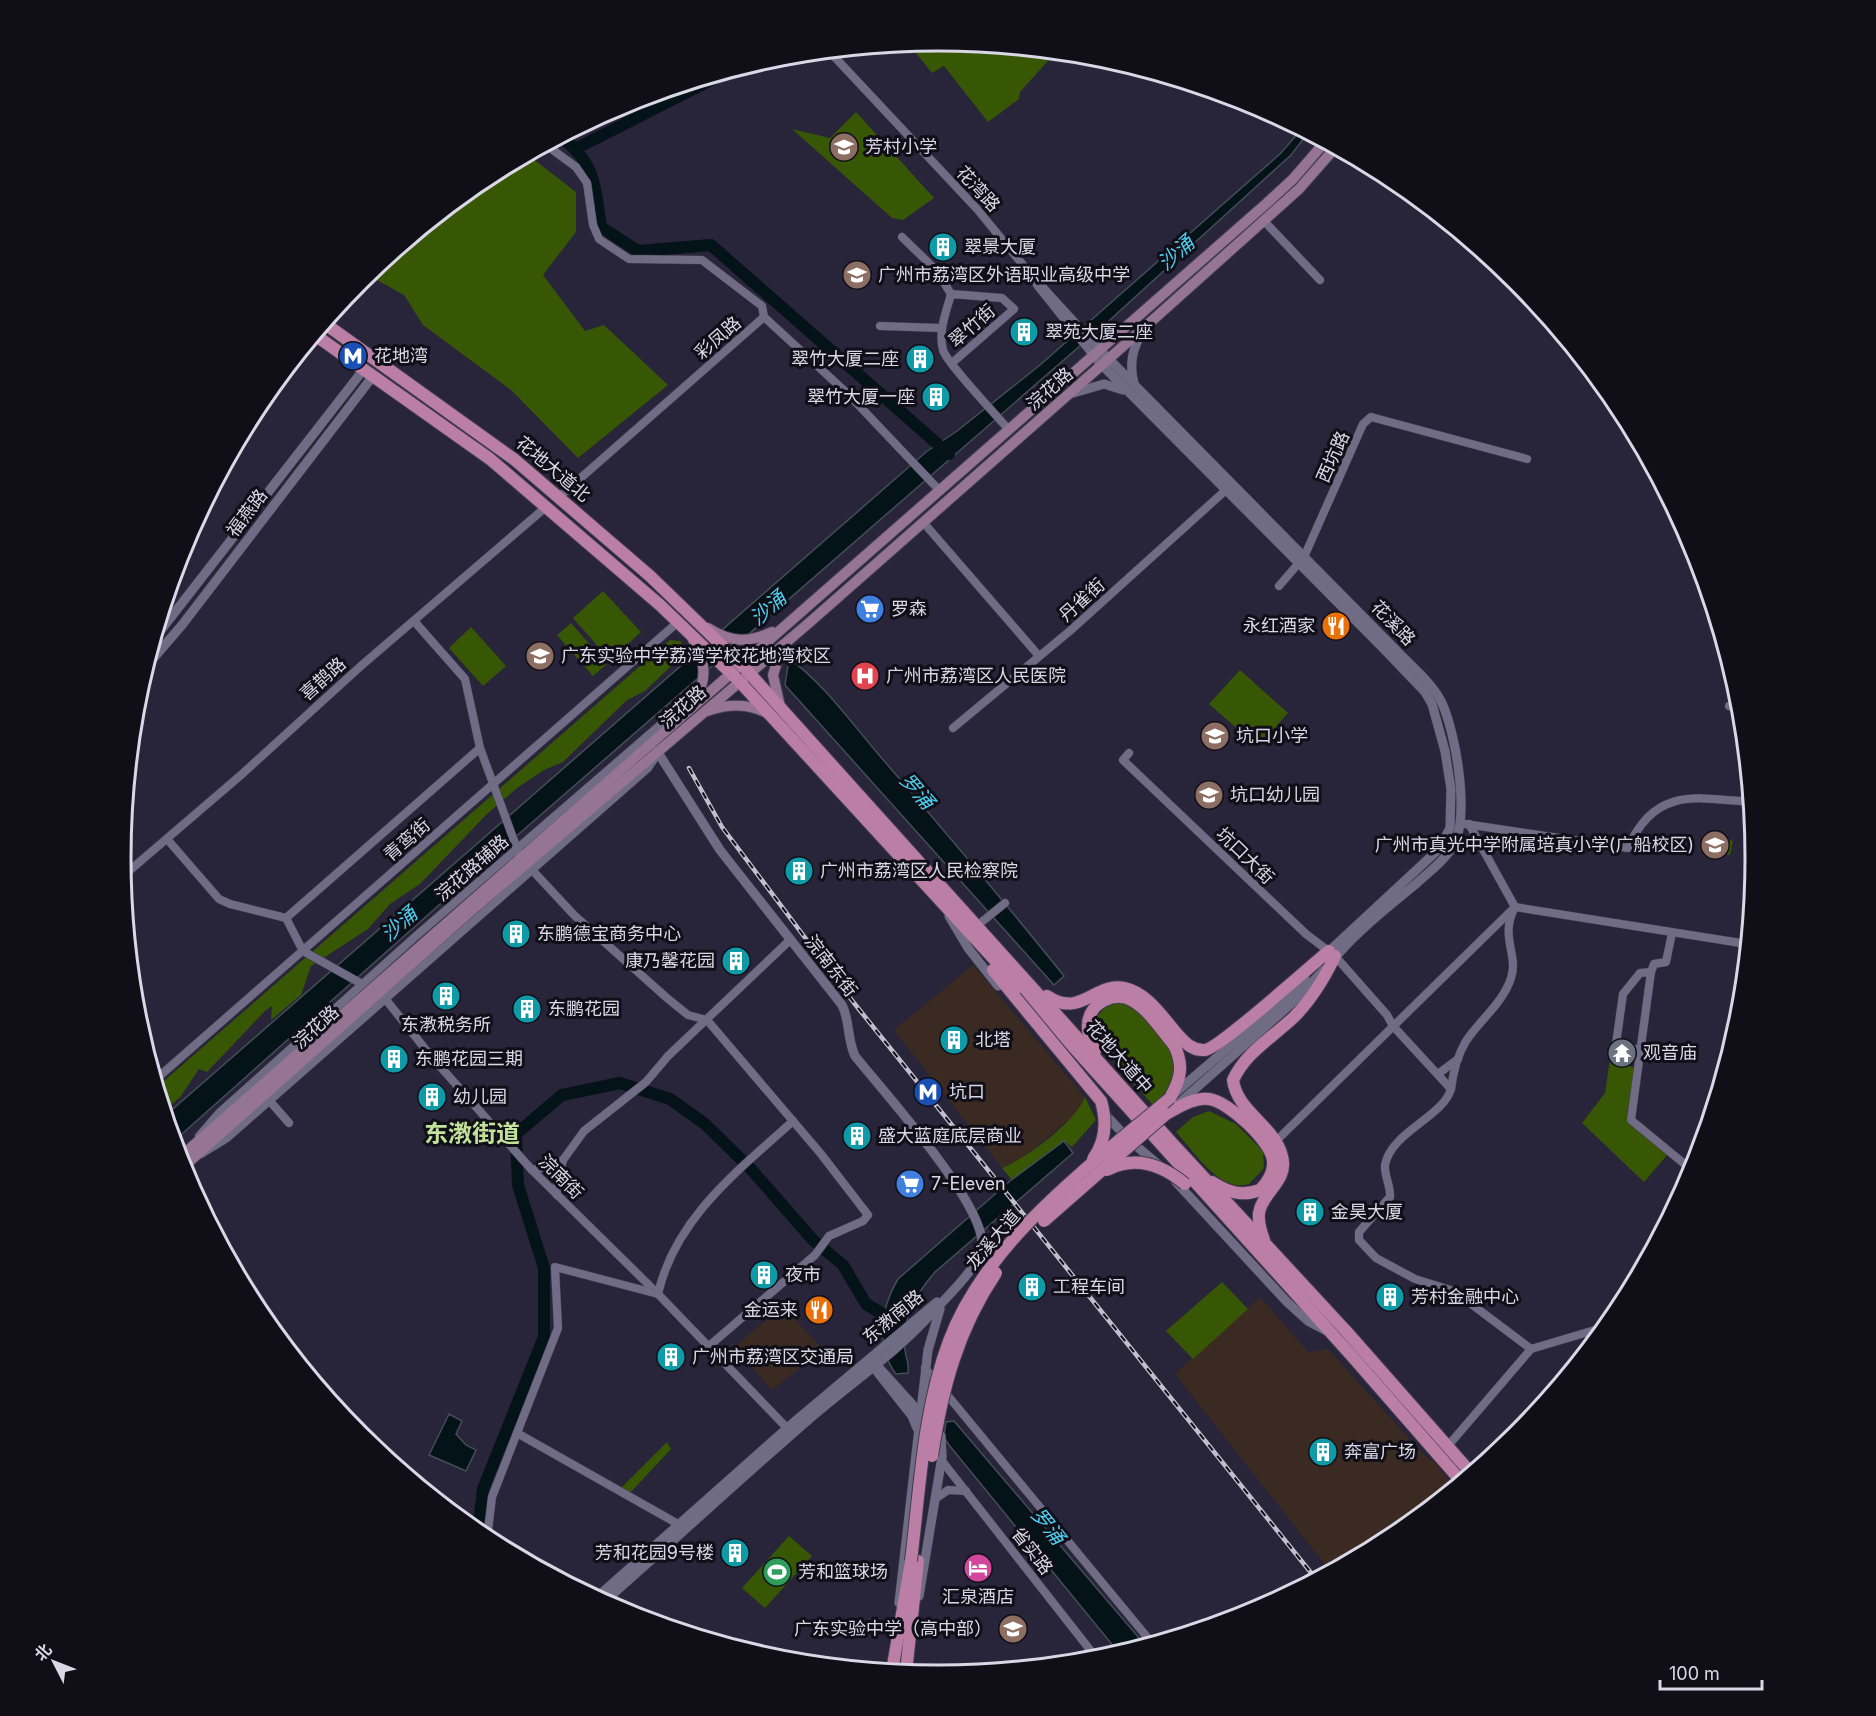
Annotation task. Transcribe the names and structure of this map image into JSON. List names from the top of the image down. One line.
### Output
{"streets":{"main road":["浣花路","花地大道北","花地大道中","龙溪大道"],"street":["花湾路","翠竹街","彩凤路","西坑路","福燕路","丹雀街","花溪路","喜鹊路","青鸾街","坑口大街","浣花路辅路","浣南东街","浣南街","东漖南路","省实路"]},"crossings":[["花湾路","浣花路"],["花湾路","花溪路"],["翠竹街","浣花路"],["彩凤路","浣花路"],["彩凤路","花地大道北"],["浣花路","花地大道北"],["浣花路","花溪路"],["浣花路","浣花路辅路"],["浣花路","浣南东街"],["浣花路","花地大道中"],["浣花路","浣南街"],["西坑路","花溪路"],["花地大道北","福燕路"],["花地大道北","喜鹊路"],["花地大道北","青鸾街"],["花地大道北","花地大道中"],["丹雀街","花溪路"],["花溪路","坑口大街"],["花溪路","龙溪大道"],["坑口大街","龙溪大道"],["浣南东街","东漖南路"],["浣南街","东漖南路"]],"districts":["东漖街道"],"water":["沙涌","罗涌"],"places":{"school or university":["芳村小学","广州市荔湾区外语职业高级中学","广东实验中学荔湾学校花地湾校区","坑口小学","坑口幼儿园","广州市真光中学附属培真小学(广船校区)","广东实验中学（高中部）"],"building":["翠景大厦","翠苑大厦二座","翠竹大厦二座","翠竹大厦一座","广州市荔湾区人民检察院","东鹏德宝商务中心","康乃馨花园","东漖税务所","东鹏花园","北塔","东鹏花园三期","幼儿园","盛大蓝庭底层商业","金昊大厦","夜市","工程车间","芳村金融中心","广州市荔湾区交通局","奔富广场","芳和花园9号楼"],"metro station":["花地湾","坑口"],"supermarket":["罗森","7-Eleven"],"restaurant":["永红酒家","金运来"],"hospital":["广州市荔湾区人民医院"],"temple":["观音庙"],"hotel":["汇泉酒店"],"sports":["芳和篮球场"]},"scale_bar":"100 m","north":"top left"}
